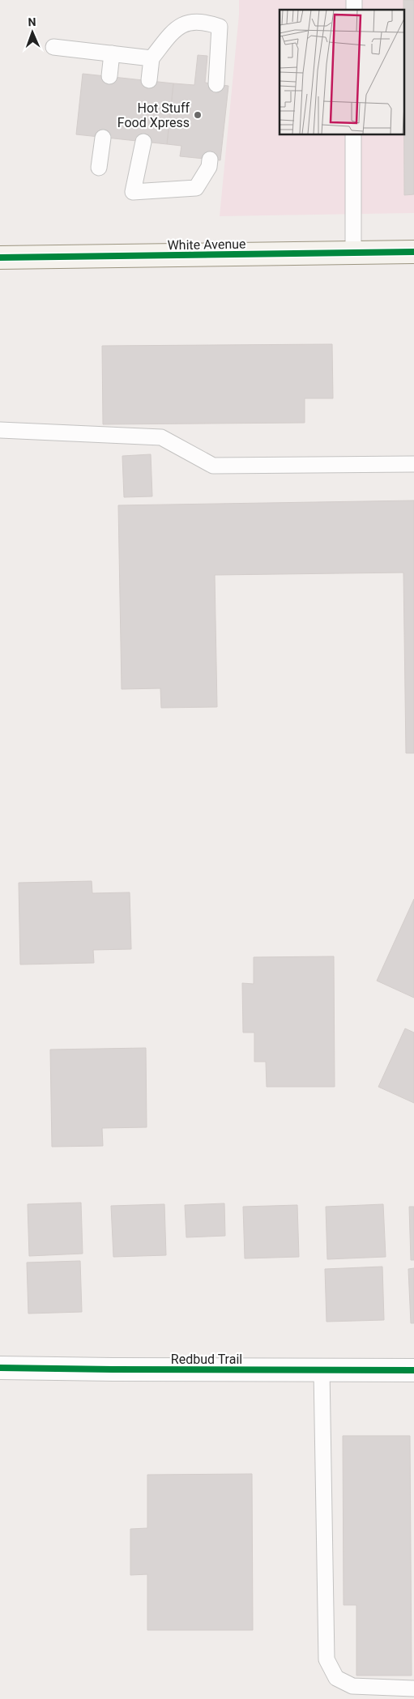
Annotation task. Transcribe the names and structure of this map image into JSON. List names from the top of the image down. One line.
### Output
{"streets":{"street":["White Avenue","Redbud Trail"]},"places":["Hot Stuff Food Xpress"],"north":"top"}
